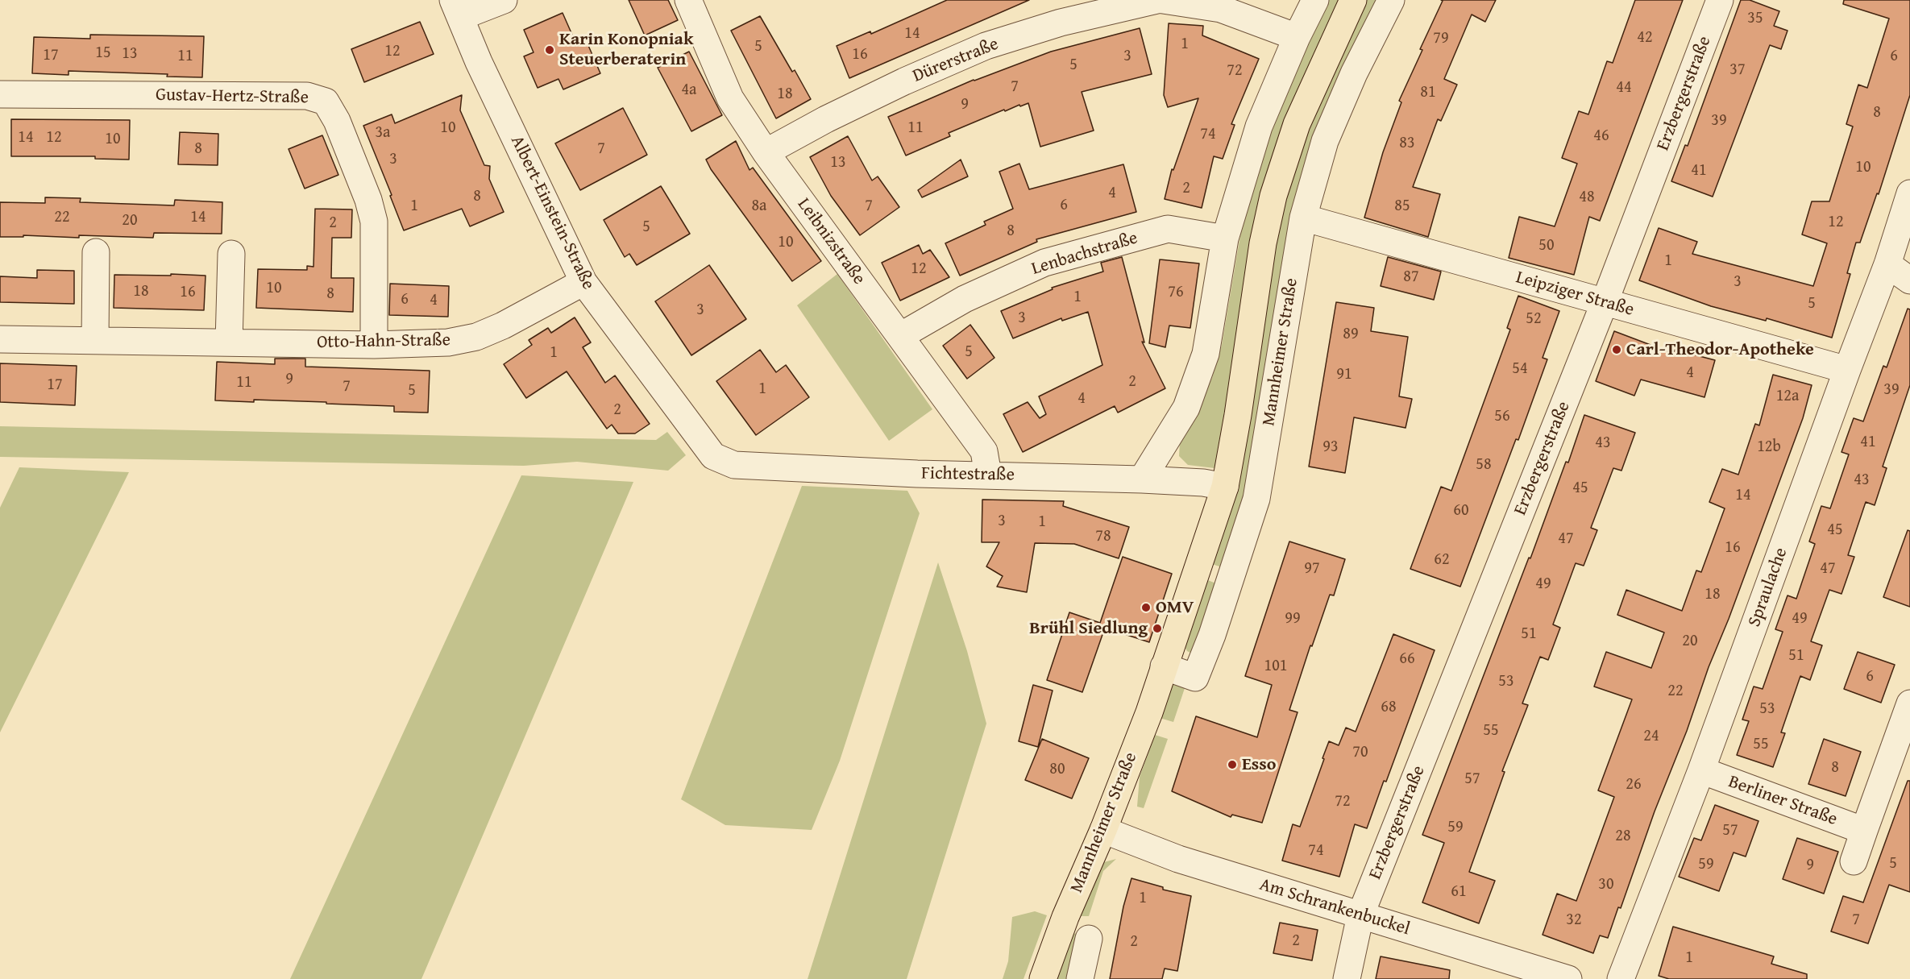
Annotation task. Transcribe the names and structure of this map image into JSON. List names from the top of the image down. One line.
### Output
{"streets":{"main road":["Mannheimer Straße"],"street":["Dürerstraße","Erzbergerstraße","Gustav-Hertz-Straße","Albert-Einstein-Straße","Leibnizstraße","Lenbachstraße","Leipziger Straße","Otto-Hahn-Straße","Fichtestraße","Spraulache","Berliner Straße","Am Schrankenbuckel"]},"crossings":[["Dürerstraße","Leibnizstraße"],["Erzbergerstraße","Leipziger Straße"],["Erzbergerstraße","Am Schrankenbuckel"],["Gustav-Hertz-Straße","Otto-Hahn-Straße"],["Albert-Einstein-Straße","Otto-Hahn-Straße"],["Albert-Einstein-Straße","Fichtestraße"],["Leibnizstraße","Lenbachstraße"],["Leibnizstraße","Fichtestraße"],["Leipziger Straße","Mannheimer Straße"],["Leipziger Straße","Spraulache"],["Mannheimer Straße","Fichtestraße"],["Mannheimer Straße","Am Schrankenbuckel"],["Spraulache","Berliner Straße"]],"places":["Karin Konopniak Steuerberaterin","Carl-Theodor-Apotheke","OMV","Brühl Siedlung","Esso"],"house_numbers":["35","14","42","79","1","5","12","15","13","16","17","11","3","6","5","37","72","7","44","4a","81","18","9","8","39","10","11","3a","74","46","14","12","10","83","8","7","3","13","10","41","2","4","8","48","6","1","8a","7","85","22","14","20","12","2","5","8","10","50","1","12","87","3","10","18","16","76","8","1","6","4","5","3","3","52","89","5","1","54","4","91","9","2","11","17","7","1","39","5","12a","4","2","56","41","43","93","12b","58","43","45","14","60","3","1","45","78","47","16","62","97","47","49","18","99","49","51","20","51","66","101","6","53","22","68","53","55","24","55","70","8","80","57","26","72","59","57","28","74","5","59","9","30","61","1","32","7","2","2","1"]}
